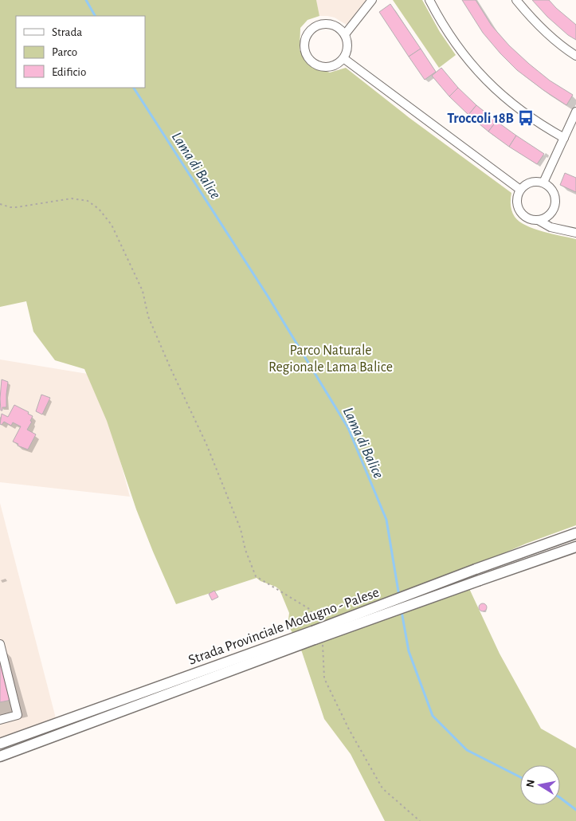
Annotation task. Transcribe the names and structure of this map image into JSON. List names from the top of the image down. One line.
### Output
{"streets":{"main road":["Strada Provinciale Modugno - Palese"]},"water":["Lama di Balice"],"parks":["Parco Naturale Regionale Lama Balice"],"places":{"bus stop":["Troccoli 18B"]},"legend":["Strada","Parco","Edificio"],"north":"left"}
